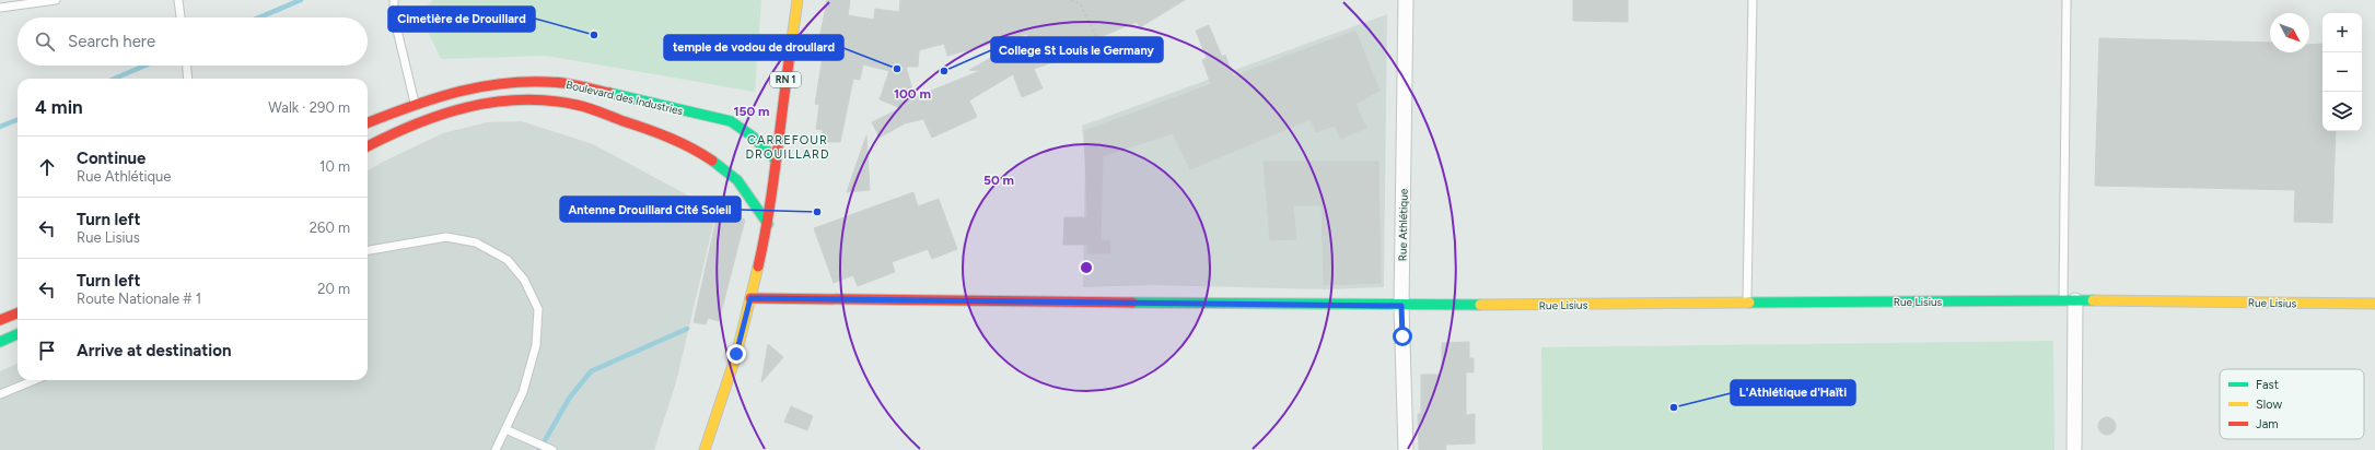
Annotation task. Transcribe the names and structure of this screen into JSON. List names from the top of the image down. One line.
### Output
{"streets":{"street":["RN 1","Boulevard des Industries","Rue Athlétique","Rue Lisius"]},"crossings":[["RN 1","Boulevard des Industries"],["RN 1","Rue Lisius"],["Rue Athlétique","Rue Lisius"]],"districts":["CARREFOUR DROUILLARD"],"places":["Cimetière de Drouillard","temple de vodou de droullard","College St Louis le Germany","Antenne Drouillard Cité Soleil","L'Athlétique d'Haïti"],"legend":["Fast","Slow","Jam"],"north":"bottom right","page":{"map_buttons":["+","−"],"search":"Search here","heading":["4 min","Walk · 290 m"],"list":[["Continue","Rue Athlétique","10 m"],["Turn left","Rue Lisius","260 m"],["Turn left","Route Nationale # 1","20 m"],"Arrive at destination"]},"rings":["100 m","150 m","50 m"]}
